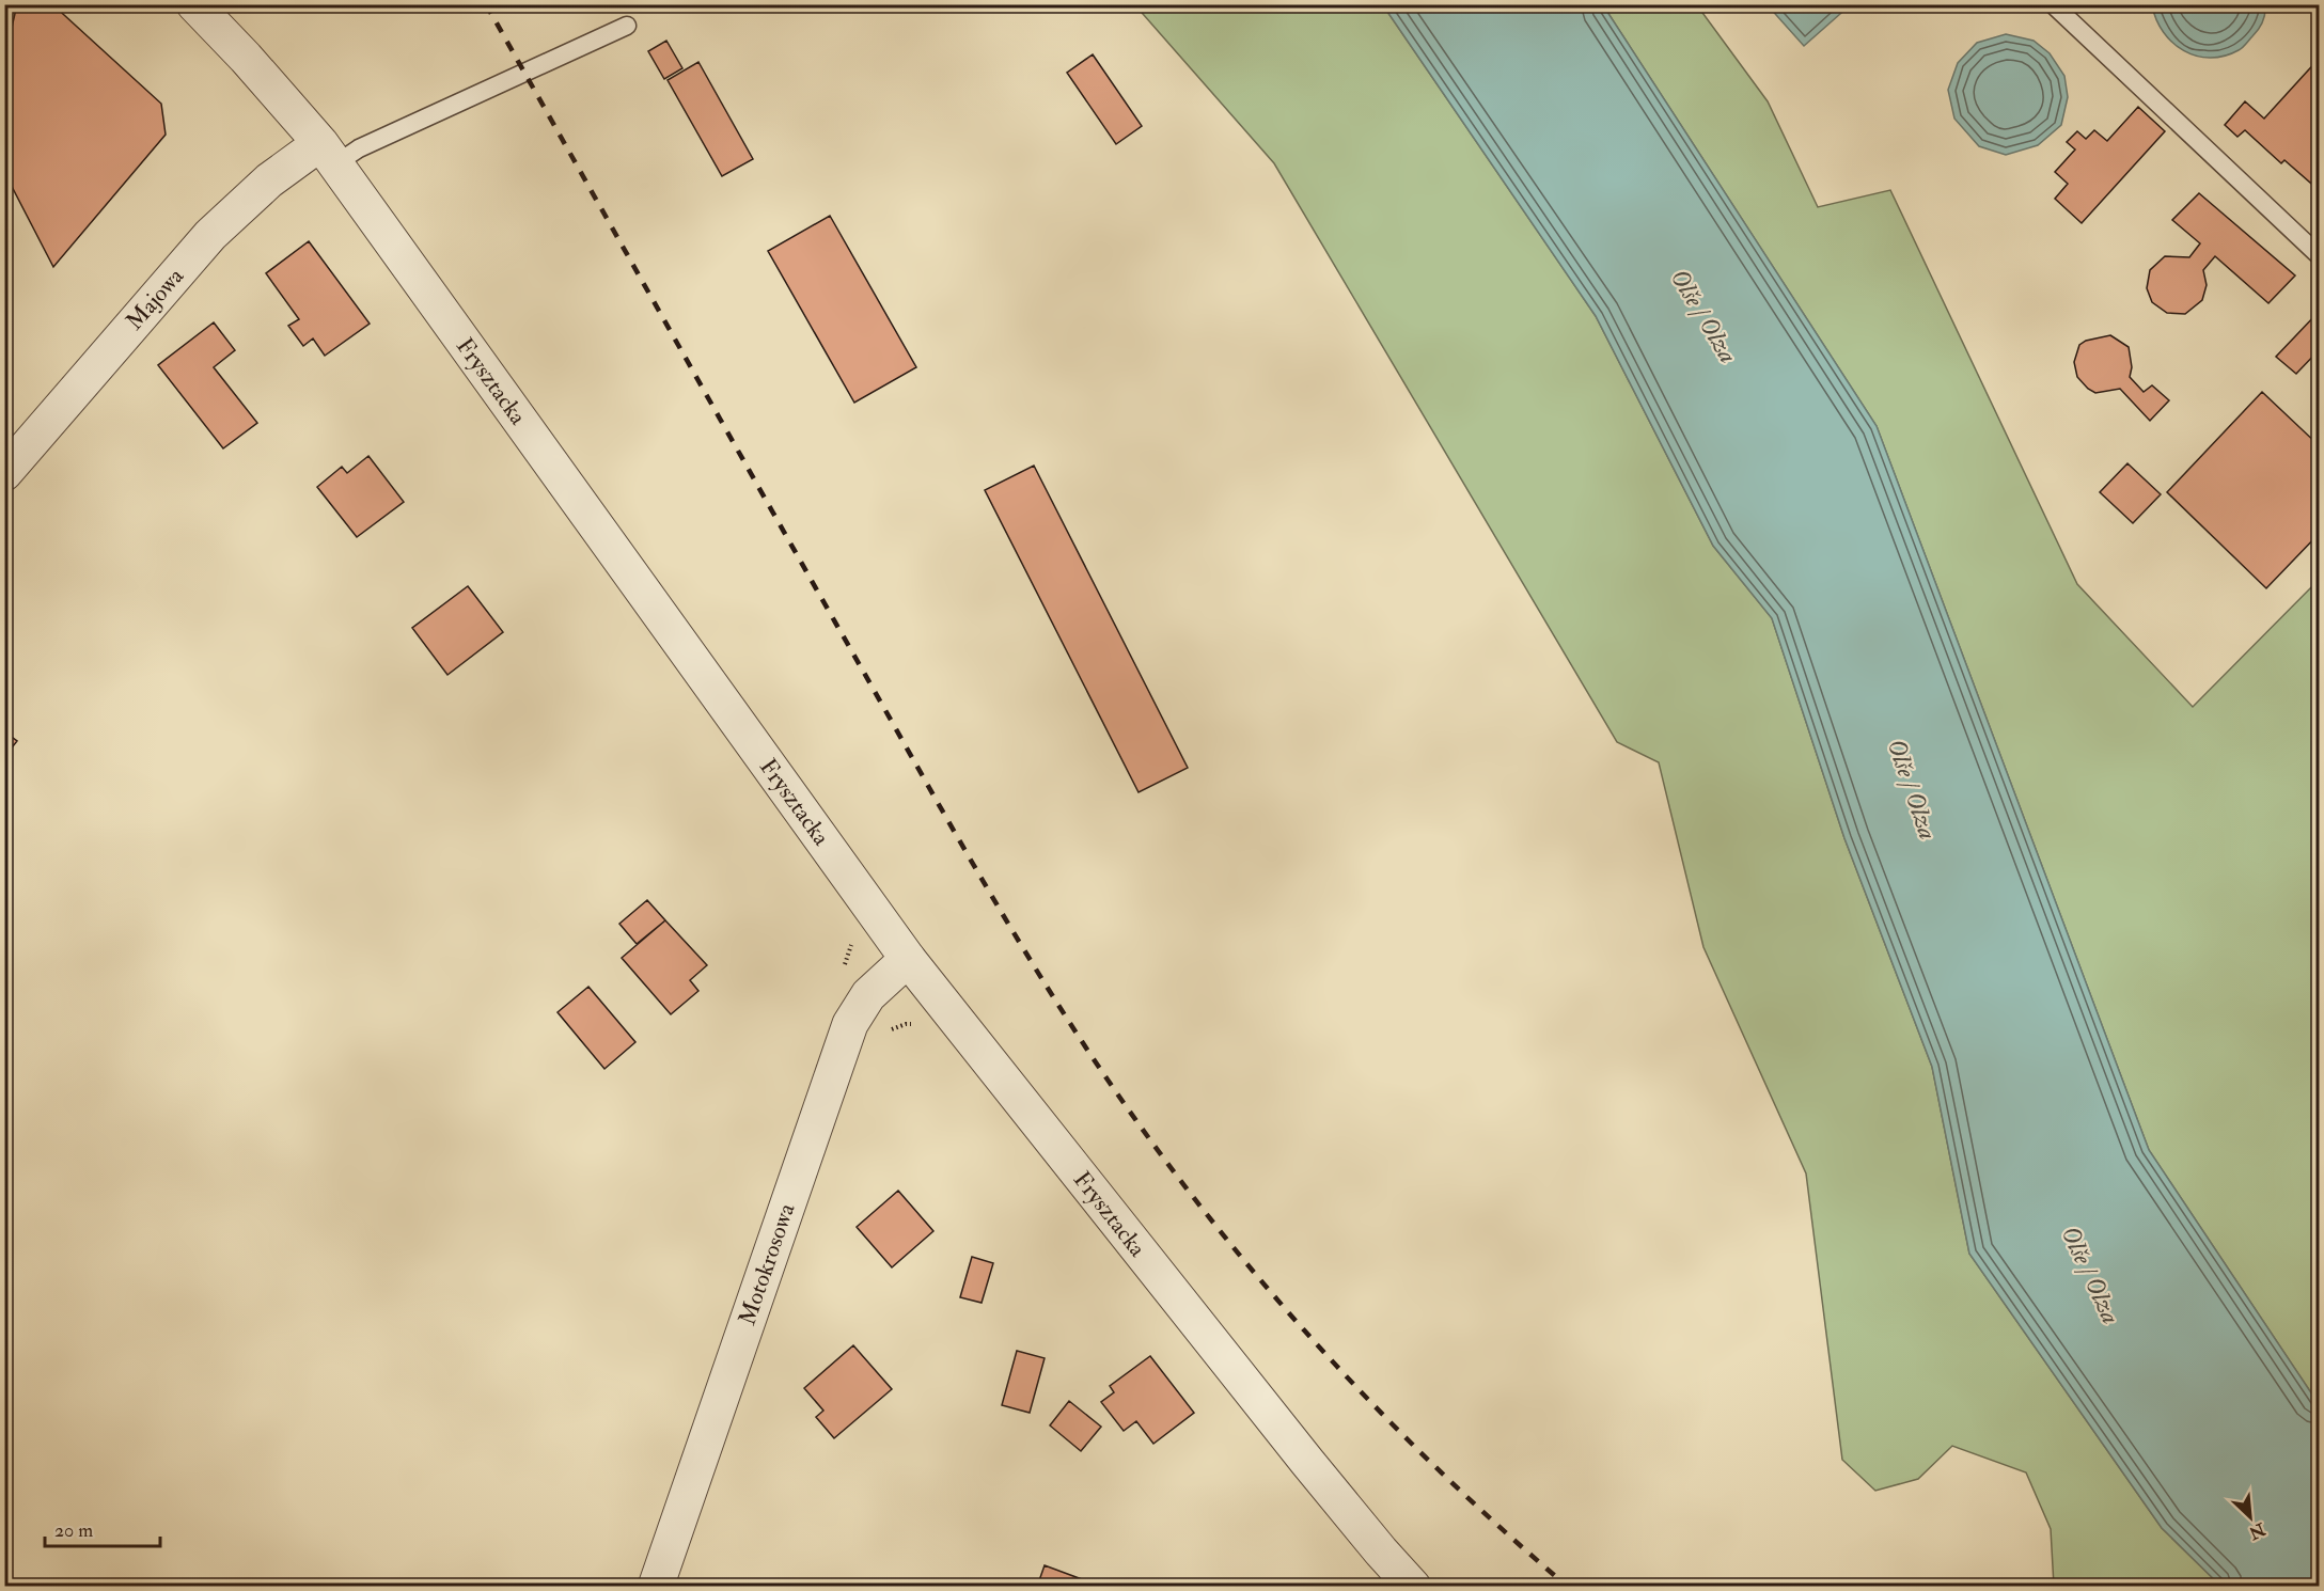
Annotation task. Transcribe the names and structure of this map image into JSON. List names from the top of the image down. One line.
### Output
{"streets":{"street":["Majowa","Frysztacka","Motokrosowa"]},"crossings":[["Majowa","Frysztacka"],["Frysztacka","Motokrosowa"]],"water":["Olše / Olza"],"scale_bar":"20 m","north":"bottom right"}
